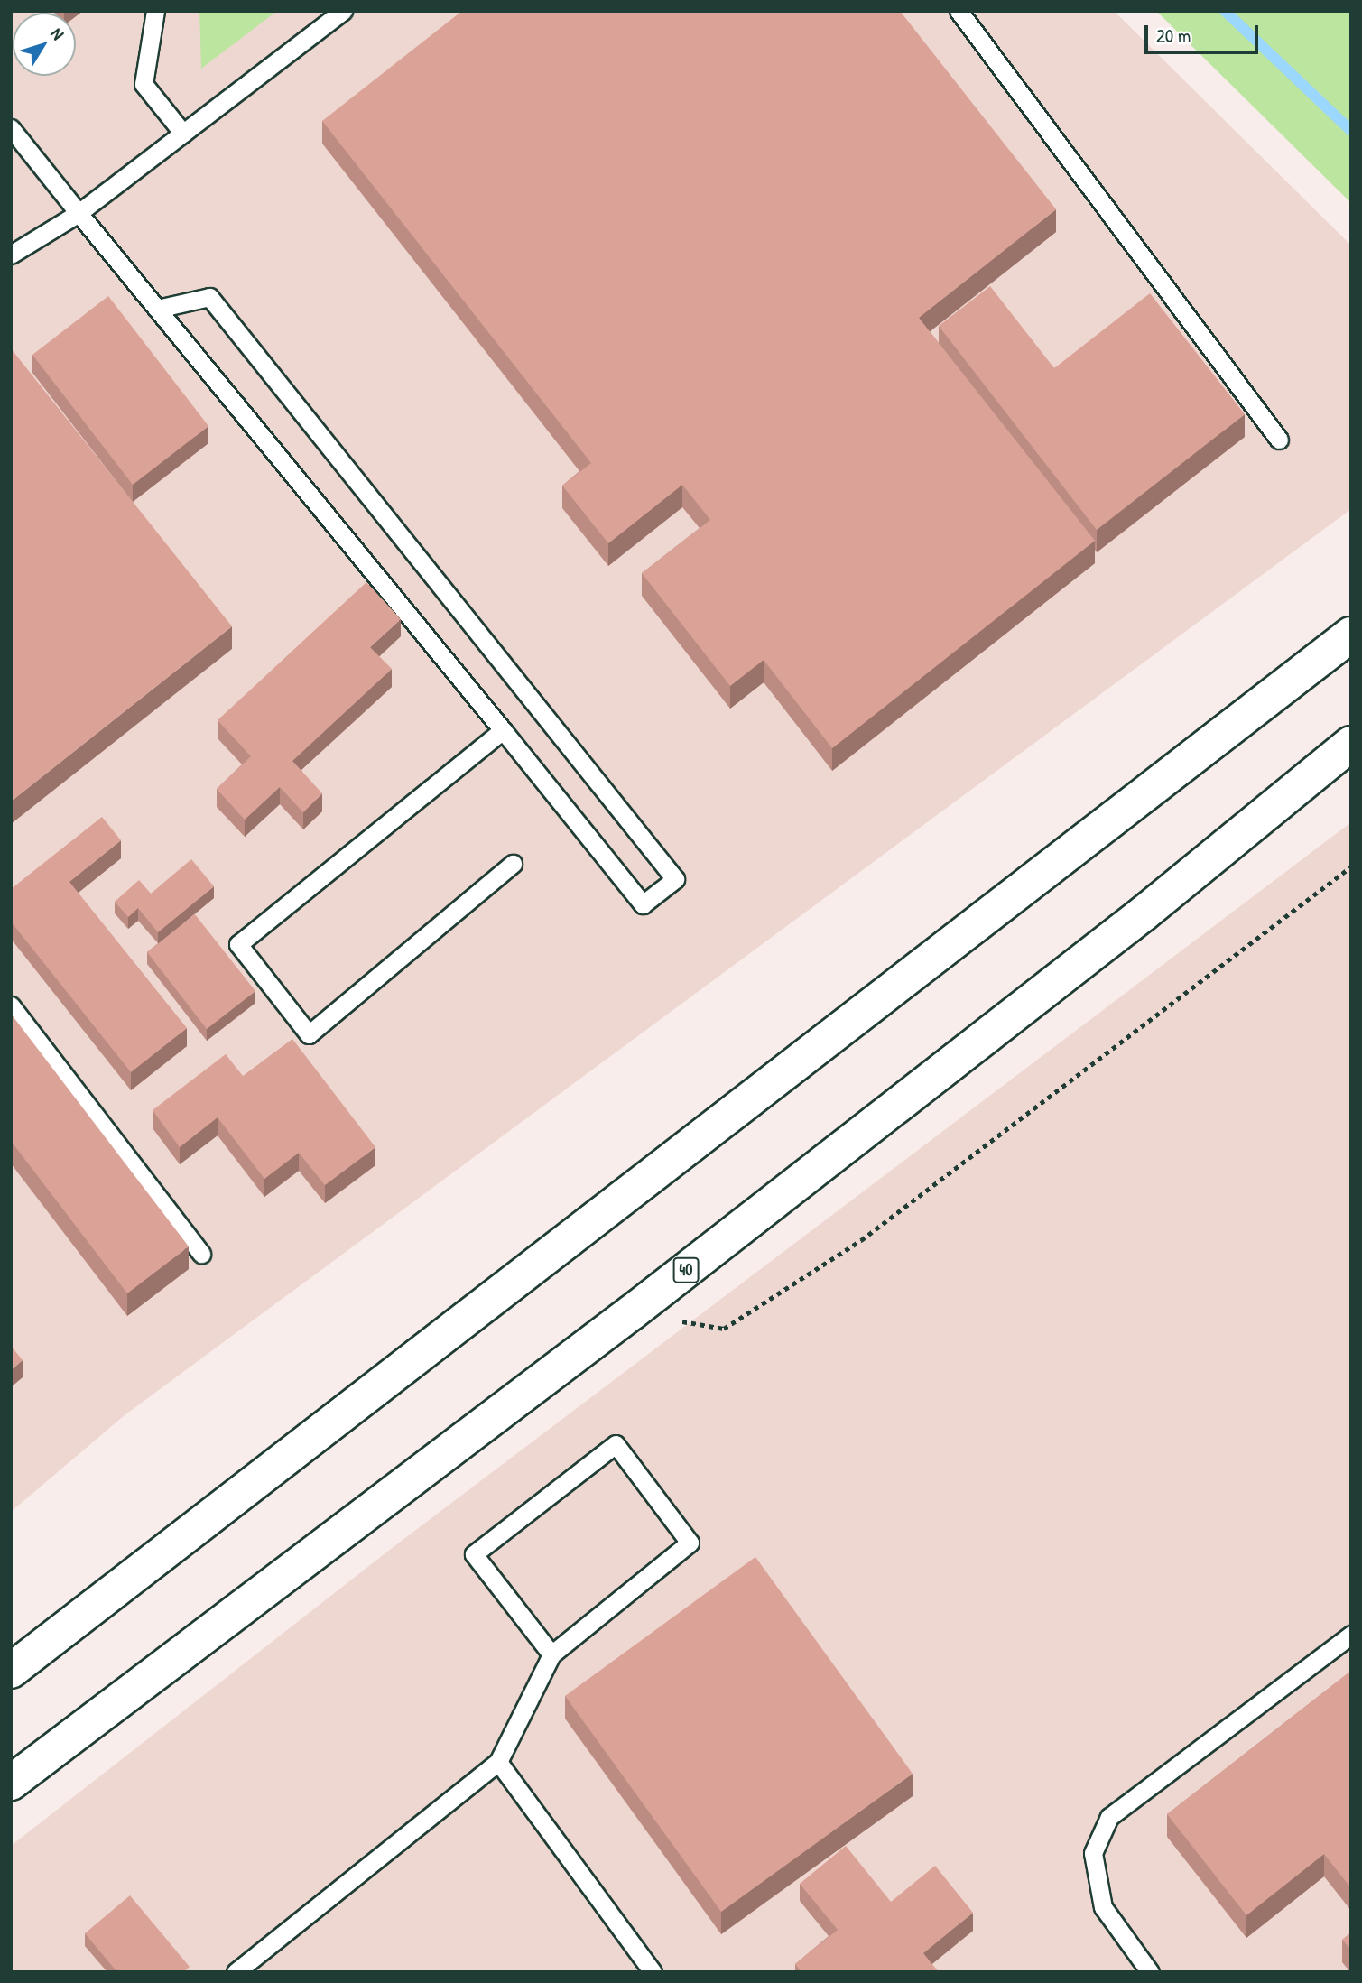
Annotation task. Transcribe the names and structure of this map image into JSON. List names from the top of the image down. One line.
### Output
{"streets":{"highway":["40"]},"scale_bar":"20 m","north":"top right"}
